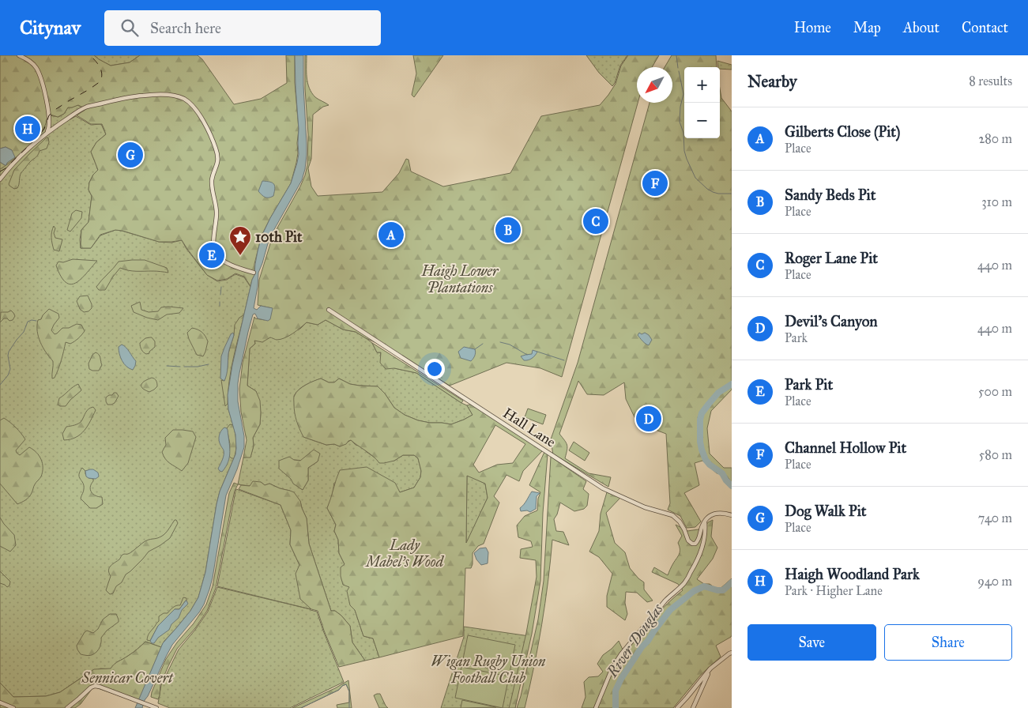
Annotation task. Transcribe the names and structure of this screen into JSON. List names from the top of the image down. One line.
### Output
{"streets":{"street":["Hall Lane"]},"water":["River Douglas"],"parks":["Haigh Lower Plantations","Lady Mabel's Wood","Wigan Rugby Union Football Club","Sennicar Covert"],"places":{"place":["10th Pit"]},"north":"bottom left","page":{"header":"Citynav","search":"Search here","nav":["Home","Map","About","Contact"],"heading":["Nearby","8 results"],"map_buttons":["+","−"],"list":[{"mark":"A","name":"Gilberts Close (Pit)","note":"Place","value":"280 m"},{"mark":"B","name":"Sandy Beds Pit","note":"Place","value":"310 m"},{"mark":"C","name":"Roger Lane Pit","note":"Place","value":"440 m"},{"mark":"D","name":"Devil's Canyon","note":"Park","value":"440 m"},{"mark":"E","name":"Park Pit","note":"Place","value":"500 m"},{"mark":"F","name":"Channel Hollow Pit","note":"Place","value":"580 m"},{"mark":"G","name":"Dog Walk Pit","note":"Place","value":"740 m"},{"mark":"H","name":"Haigh Woodland Park","note":"Park · Higher Lane","value":"940 m"}],"pins":["H","G","F","C","B","A","E","D"],"buttons":["Save","Share"]}}
